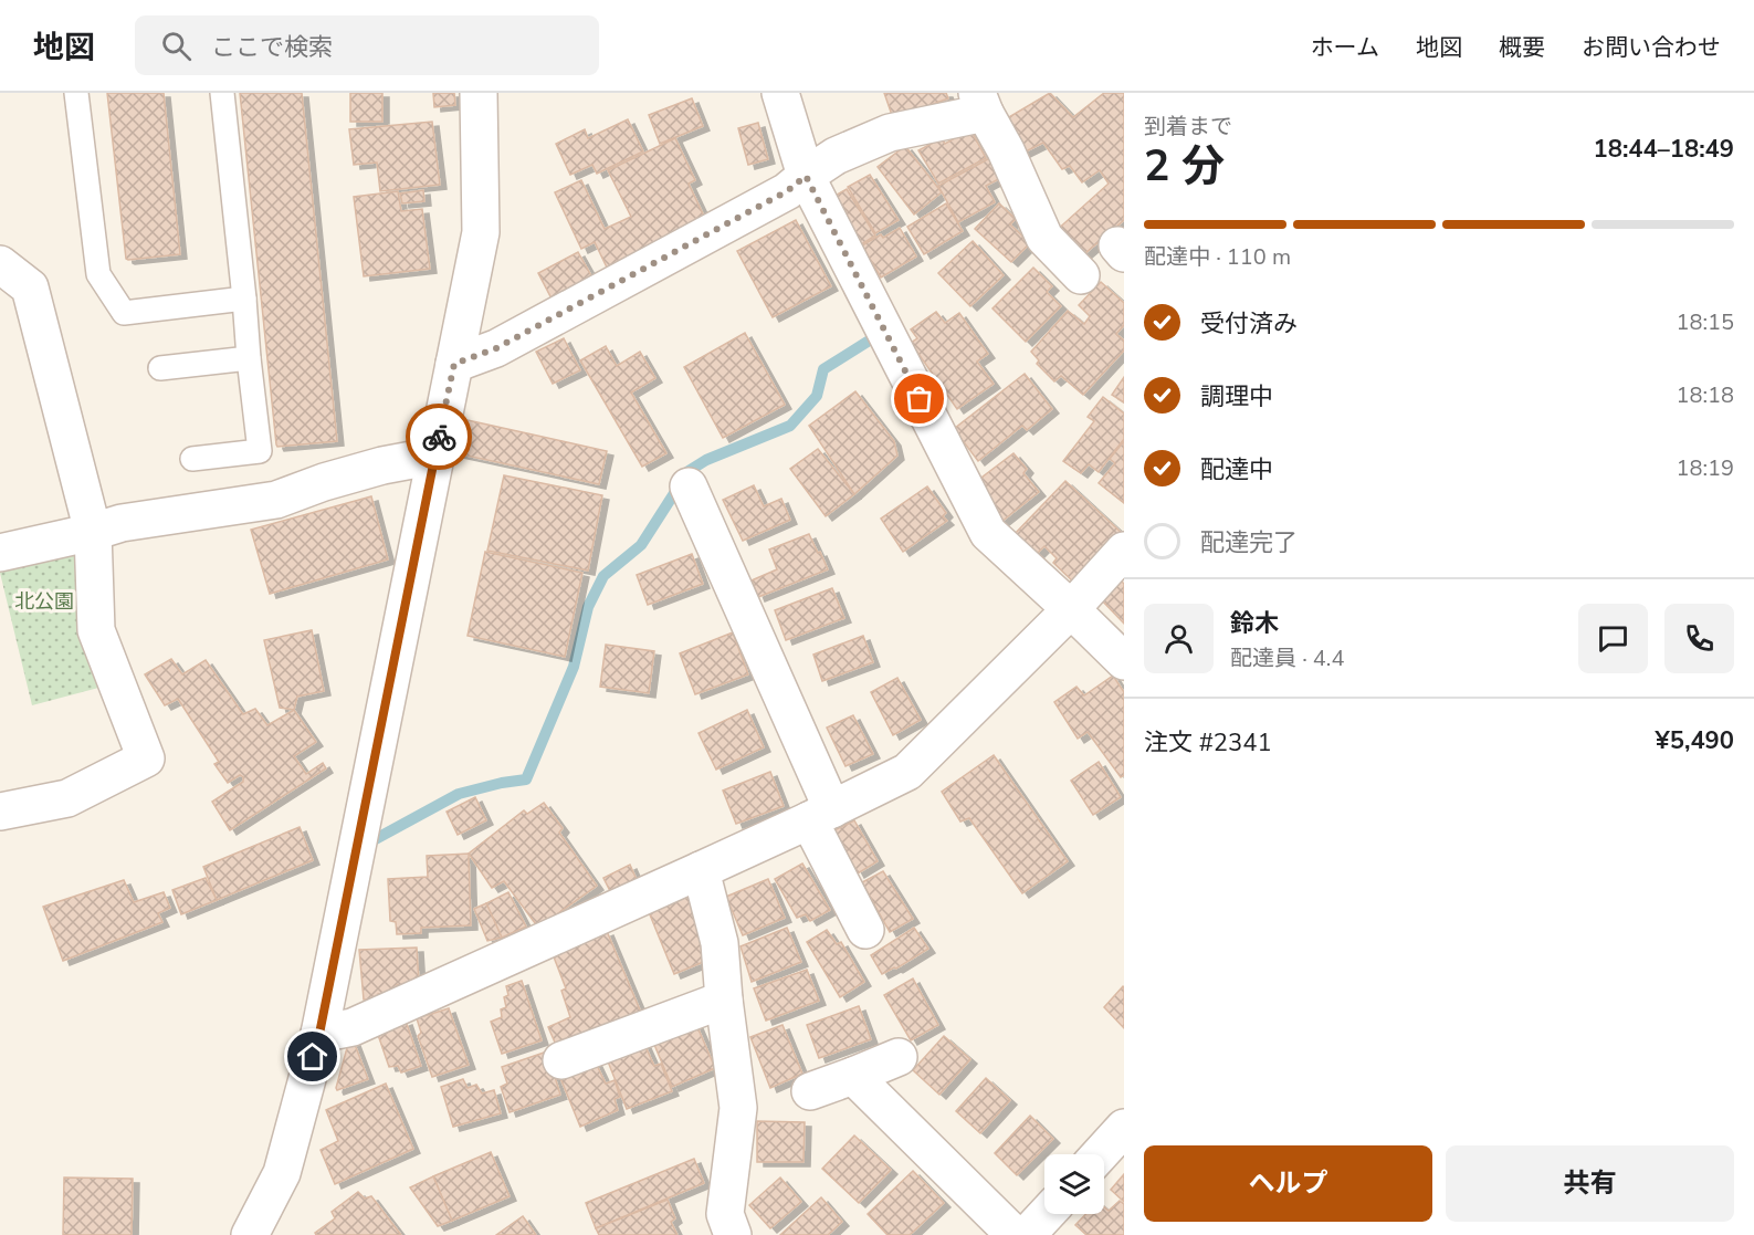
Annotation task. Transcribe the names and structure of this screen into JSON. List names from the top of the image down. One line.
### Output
{"parks":["北公園"],"page":{"header":"地図","search":"ここで検索","nav":["ホーム","地図","概要","お問い合わせ"],"heading":["2 分","到着まで","18:44–18:49"],"panel":["鈴木","配達員 · 4.4","注文 #2341","¥5,490"],"bar":"配達中 · 110 m","list":[["受付済み","18:15"],["調理中","18:18"],["配達中","18:19"],"配達完了"],"buttons":["ヘルプ","共有"]}}
